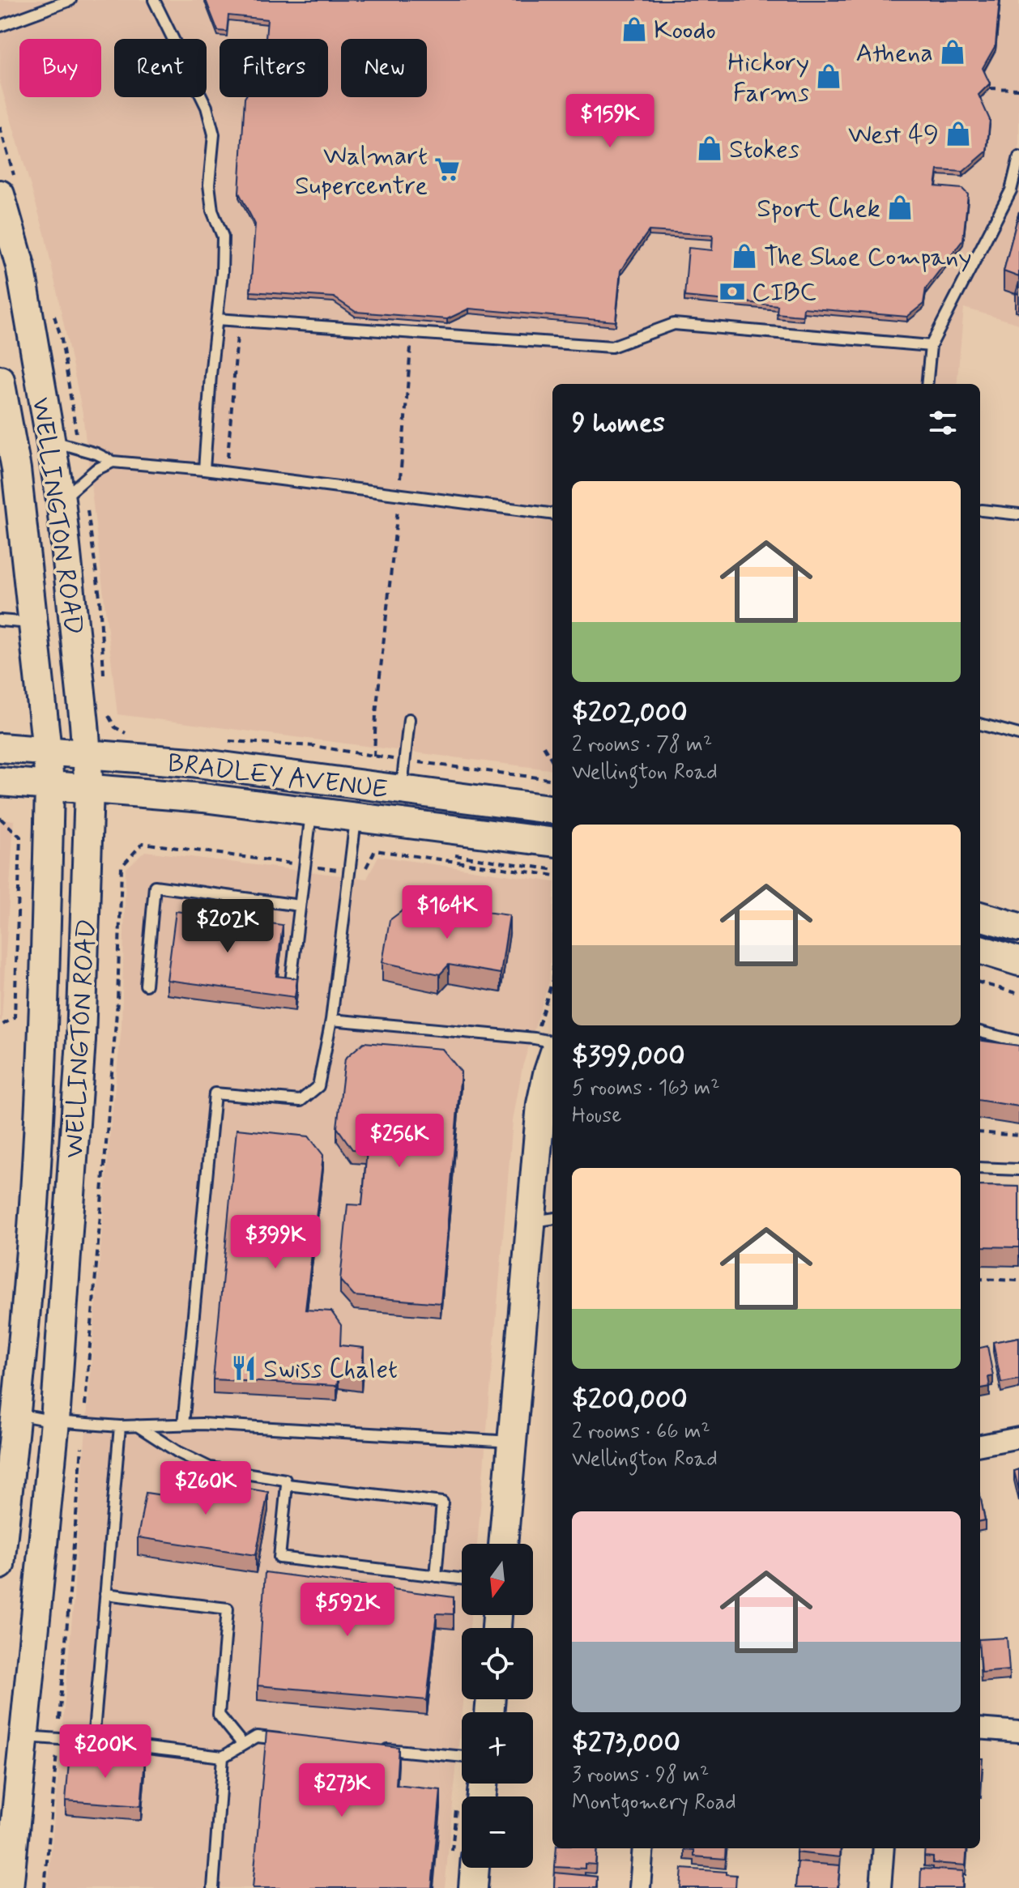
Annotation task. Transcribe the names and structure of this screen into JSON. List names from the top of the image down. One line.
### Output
{"streets":{"main road":["WELLINGTON ROAD","BRADLEY AVENUE"]},"crossings":[["WELLINGTON ROAD","BRADLEY AVENUE"]],"places":{"shop":["Koodo","Athena","Hickory Farms","West 49","Stokes","Sport Chek","The Shoe Company"],"supermarket":["Walmart Supercentre"],"bank":["CIBC"],"restaurant":["Swiss Chalet"]},"north":"bottom","page":{"chip":["Buy","Rent","Filters","New"],"price":["$159K","$164K","$202K","$256K","$399K","$260K","$592K","$200K","$273K"],"heading":"9 homes","list":[{"name":"$202,000","note":"2 rooms · 78 m² · Wellington Road"},{"name":"$399,000","note":"5 rooms · 163 m² · House"},{"name":"$200,000","note":"2 rooms · 66 m² · Wellington Road"},{"name":"$273,000","note":"3 rooms · 98 m² · Montgomery Road"}],"map_buttons":["+","−"]}}
